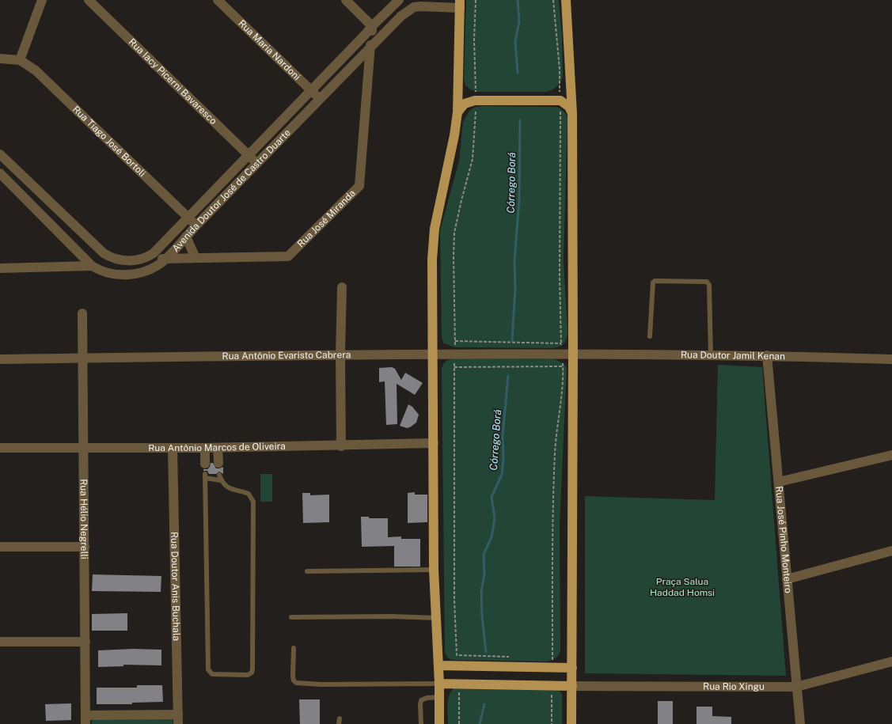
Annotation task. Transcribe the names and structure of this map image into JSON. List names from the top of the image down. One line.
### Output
{"streets":{"street":["Rua Maria Nardoni","Rua Iacy Picerni Bavaresco","Rua Tiago José Bortoli","Avenida Doutor José de Castro Duarte","Rua José Miranda","Rua Antônio Evaristo Cabrera","Rua Doutor Jamil Kenan","Rua Antônio Marcos de Oliveira","Rua Hélio Negrelli","Rua José Pinho Monteiro","Rua Doutor Anis Buchala","Rua Rio Xingu"]},"crossings":[["Rua Maria Nardoni","Avenida Doutor José de Castro Duarte"],["Rua Iacy Picerni Bavaresco","Avenida Doutor José de Castro Duarte"],["Rua Tiago José Bortoli","Avenida Doutor José de Castro Duarte"],["Avenida Doutor José de Castro Duarte","Rua José Miranda"],["Rua Antônio Evaristo Cabrera","Rua Doutor Jamil Kenan"],["Rua Antônio Evaristo Cabrera","Rua Hélio Negrelli"],["Rua Doutor Jamil Kenan","Rua José Pinho Monteiro"],["Rua Antônio Marcos de Oliveira","Rua Hélio Negrelli"],["Rua Antônio Marcos de Oliveira","Rua Doutor Anis Buchala"],["Rua José Pinho Monteiro","Rua Rio Xingu"]],"water":["Córrego Borá"],"parks":["Praça Salua Haddad Homsi"]}
